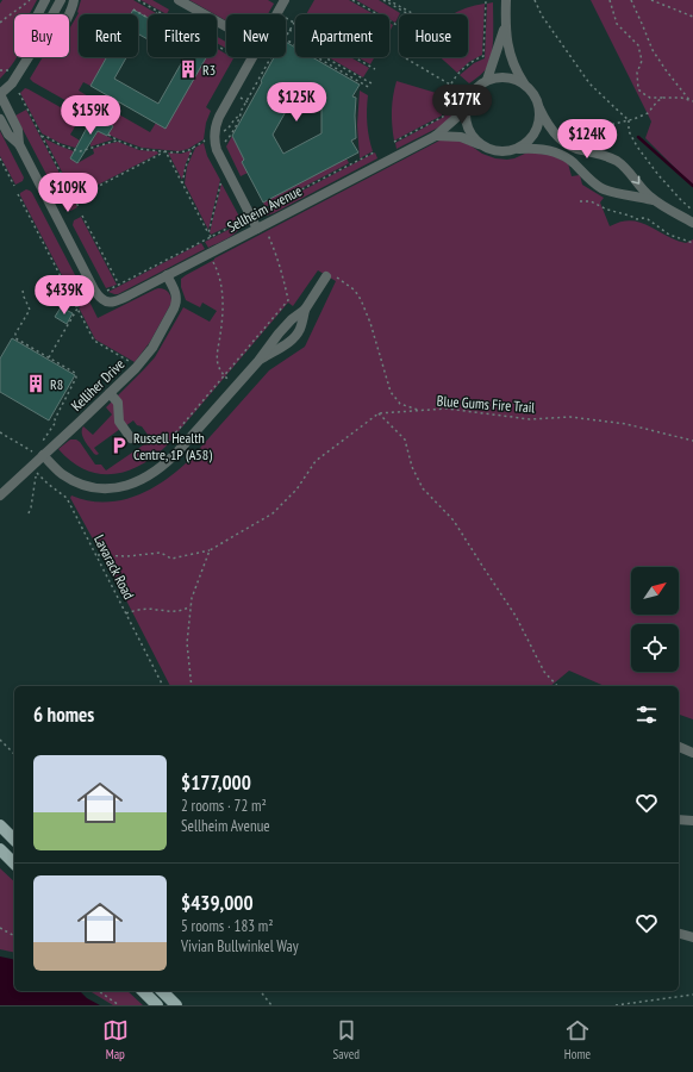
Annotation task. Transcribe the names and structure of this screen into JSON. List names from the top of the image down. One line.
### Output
{"streets":{"street":["Sellheim Avenue","Kelliher Drive"],"path":["Blue Gums Fire Trail","Lavarack Road"]},"crossings":[["Sellheim Avenue","Kelliher Drive"]],"places":{"building":["R3","R8"],"parking":["Russell Health Centre, 1P (A58)"]},"north":"top right","page":{"chip":["Buy","Rent","Filters","New","Apartment","House"],"price":["$125K","$177K","$159K","$124K","$109K","$439K"],"heading":"6 homes","list":[{"name":"$177,000","note":"2 rooms · 72 m² · Sellheim Avenue"},{"name":"$439,000","note":"5 rooms · 183 m² · Vivian Bullwinkel Way"}],"tabs":["Map","Saved","Home"]}}
